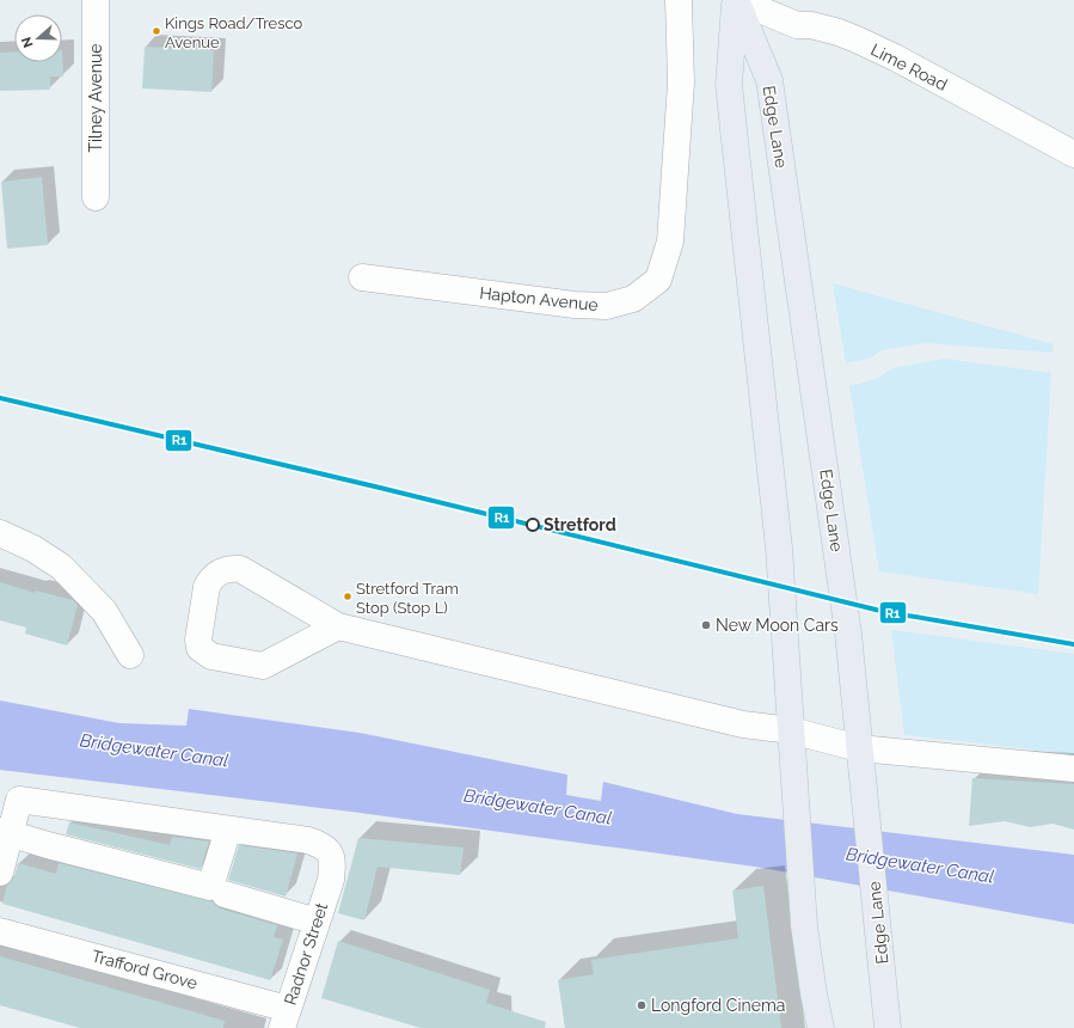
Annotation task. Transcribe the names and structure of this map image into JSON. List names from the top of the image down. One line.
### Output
{"streets":{"highway":["Edge Lane"],"street":["Lime Road","Tilney Avenue","Hapton Avenue","Radnor Street","Trafford Grove"]},"crossings":[["Lime Road","Edge Lane"],["Radnor Street","Trafford Grove"]],"water":["Bridgewater Canal"],"places":["Kings Road/Tresco Avenue","Stretford","Stretford Tram Stop (Stop L)","New Moon Cars","Longford Cinema"],"lines":["transit line R1"],"north":"left"}
